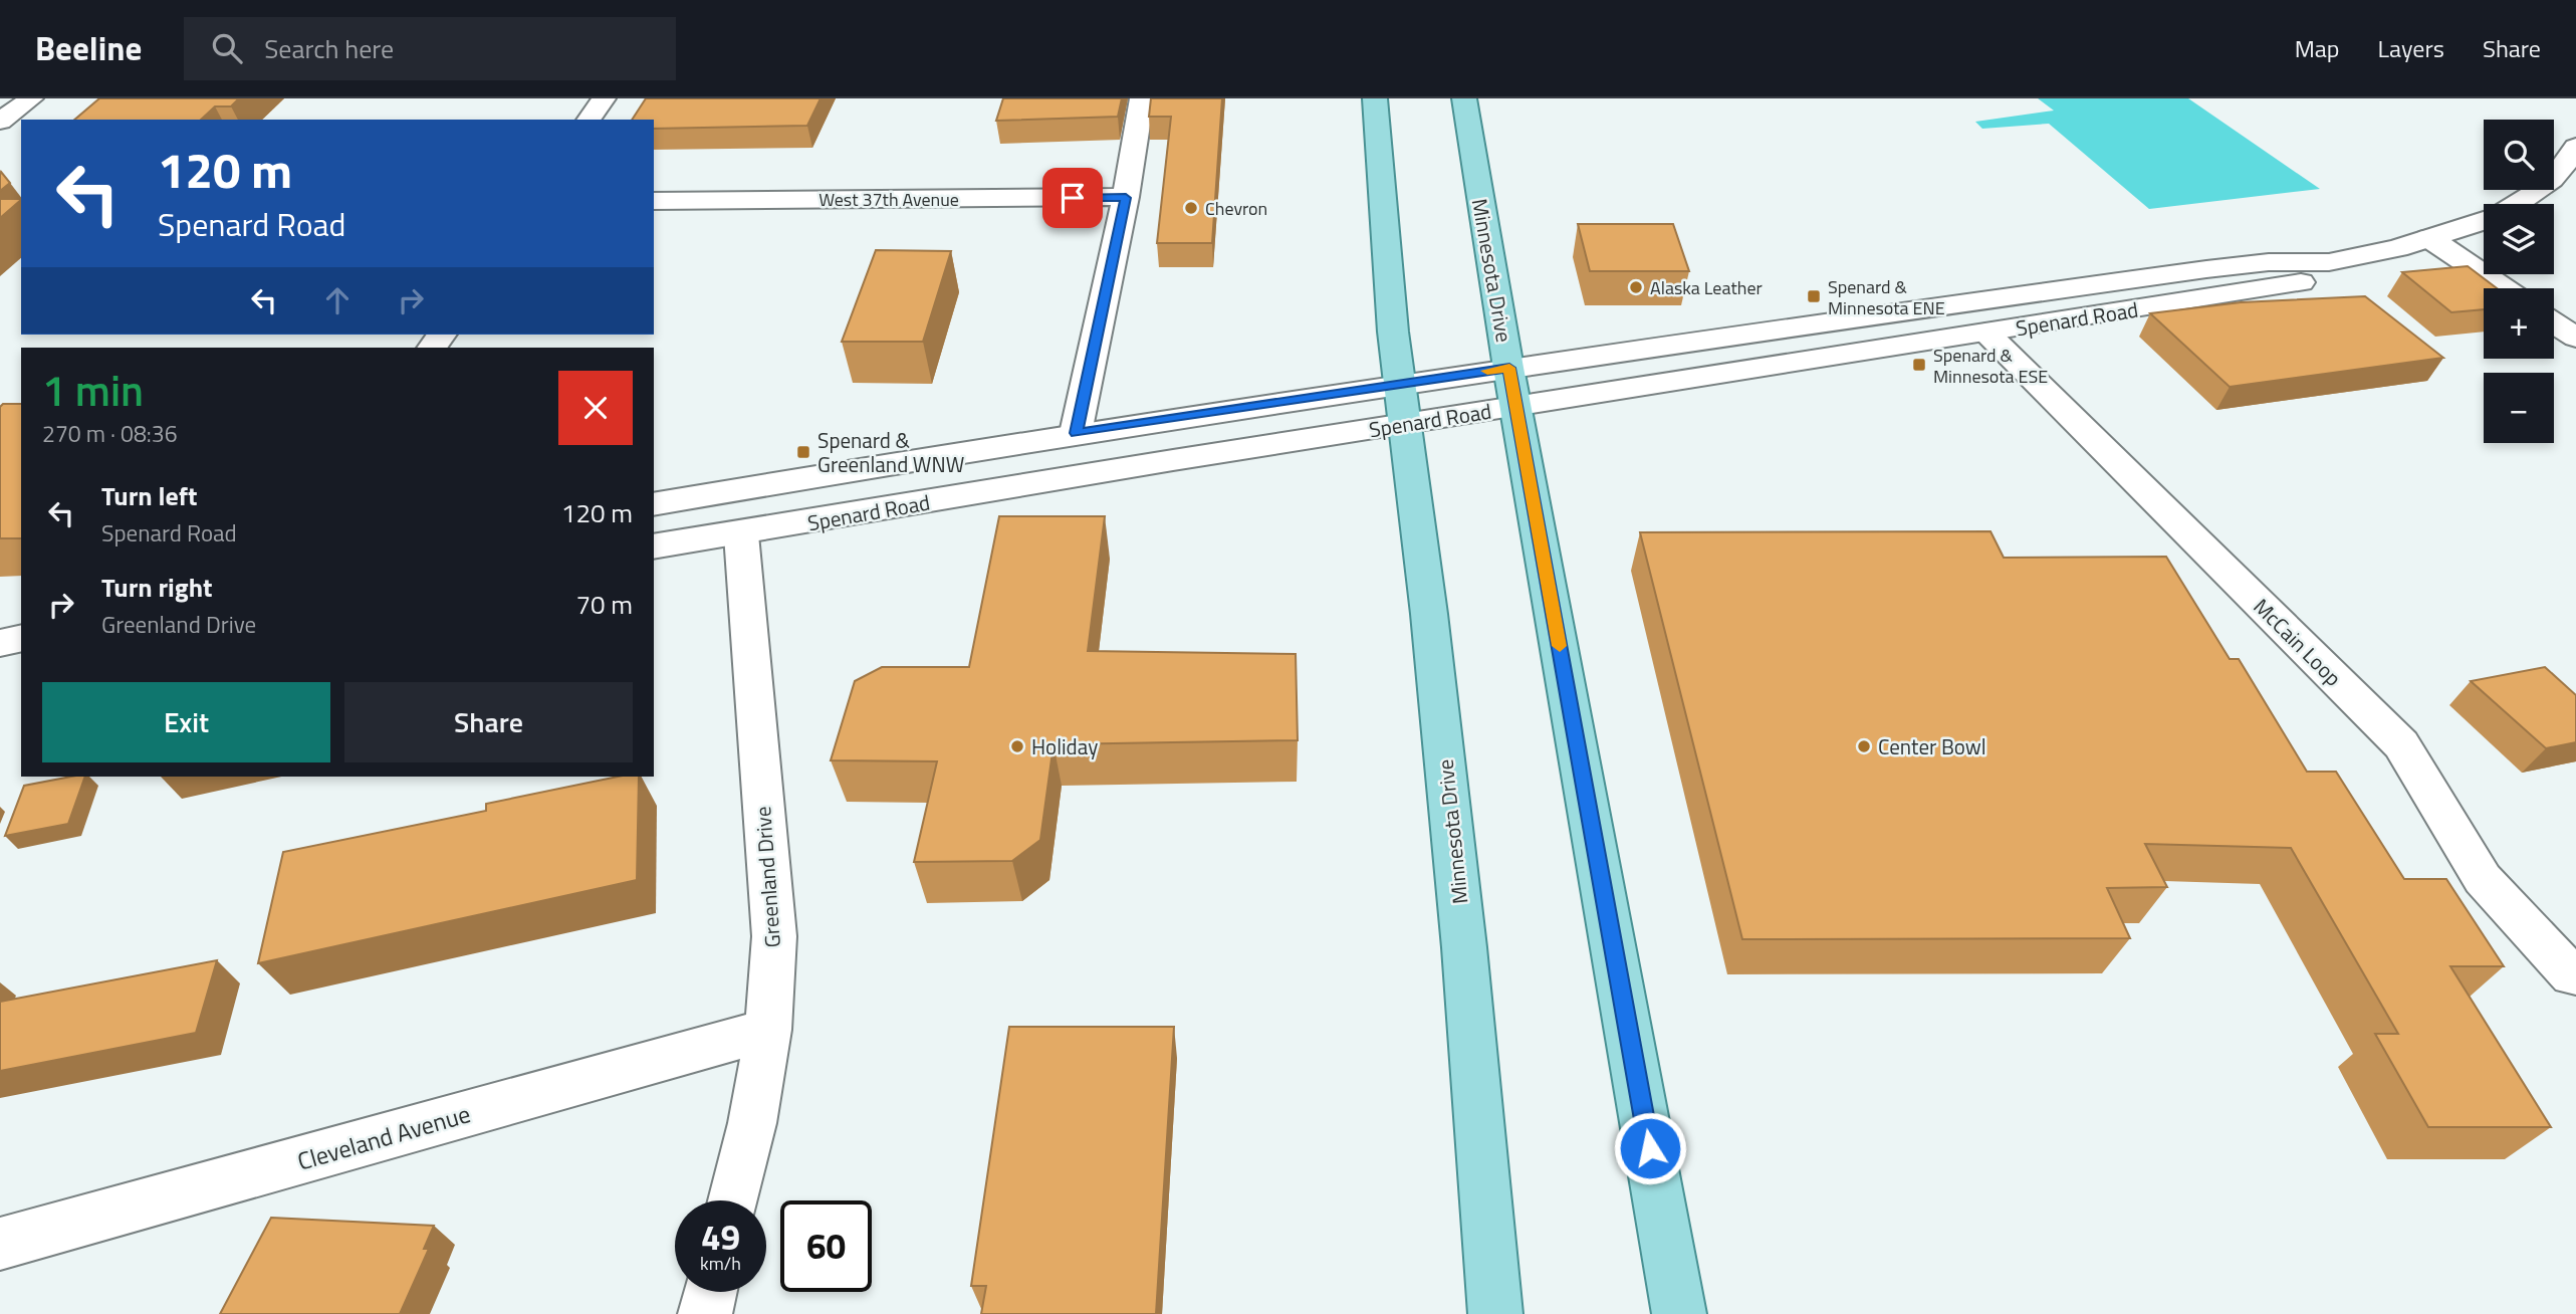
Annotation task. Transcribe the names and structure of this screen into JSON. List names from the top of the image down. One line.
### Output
{"streets":{"main road":["West 37th Avenue","Minnesota Drive","Spenard Road","McCain Loop","Greenland Drive","Cleveland Avenue"]},"crossings":[["Minnesota Drive","Spenard Road"],["Spenard Road","McCain Loop"],["Spenard Road","Greenland Drive"],["Greenland Drive","Cleveland Avenue"]],"places":{"other":["Chevron","Alaska Leather","Holiday","Center Bowl"],"transit":["Spenard & Minnesota ENE","Spenard & Minnesota ESE","Spenard & Greenland WNW"]},"page":{"header":"Beeline","search":"Search here","nav":["Map","Layers","Share"],"map_buttons":["+","−"],"turn":["120 m","Spenard Road"],"heading":["1 min","270 m · 08:36"],"list":[{"name":"Turn left","note":"Spenard Road","value":"120 m"},{"name":"Turn right","note":"Greenland Drive","value":"70 m"}],"buttons":["Exit","Share"],"speed":"49 km/h","limit":"60"}}
